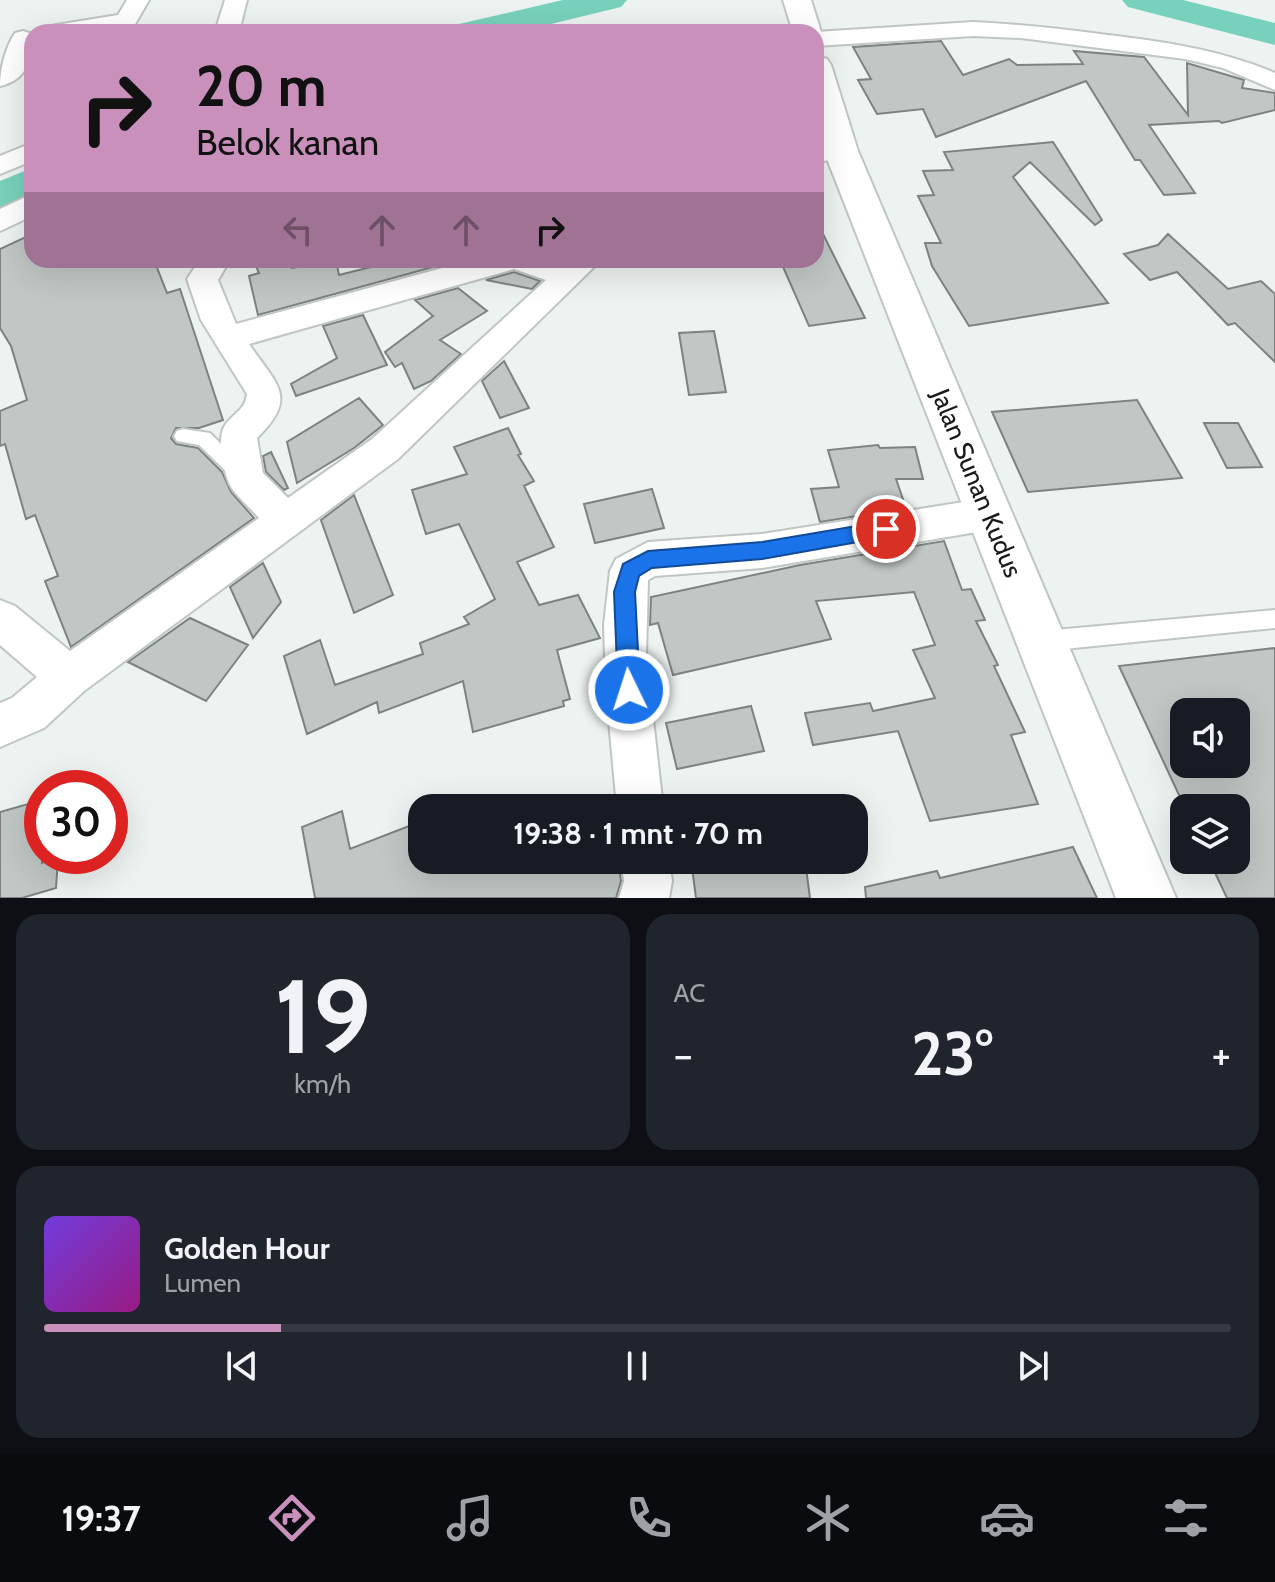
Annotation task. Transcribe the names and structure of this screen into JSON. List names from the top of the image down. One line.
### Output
{"streets":{"main road":["Jalan Sunan Kudus"]},"page":{"turn":["20 m","Belok kanan"],"limit":"30","trip":"19:38 · 1 mnt · 70 m","tile":[["19","km/h"],"AC"],"heat":["−","23°","+"],"song":["Golden Hour","Lumen"],"tabs":"19:37"}}
